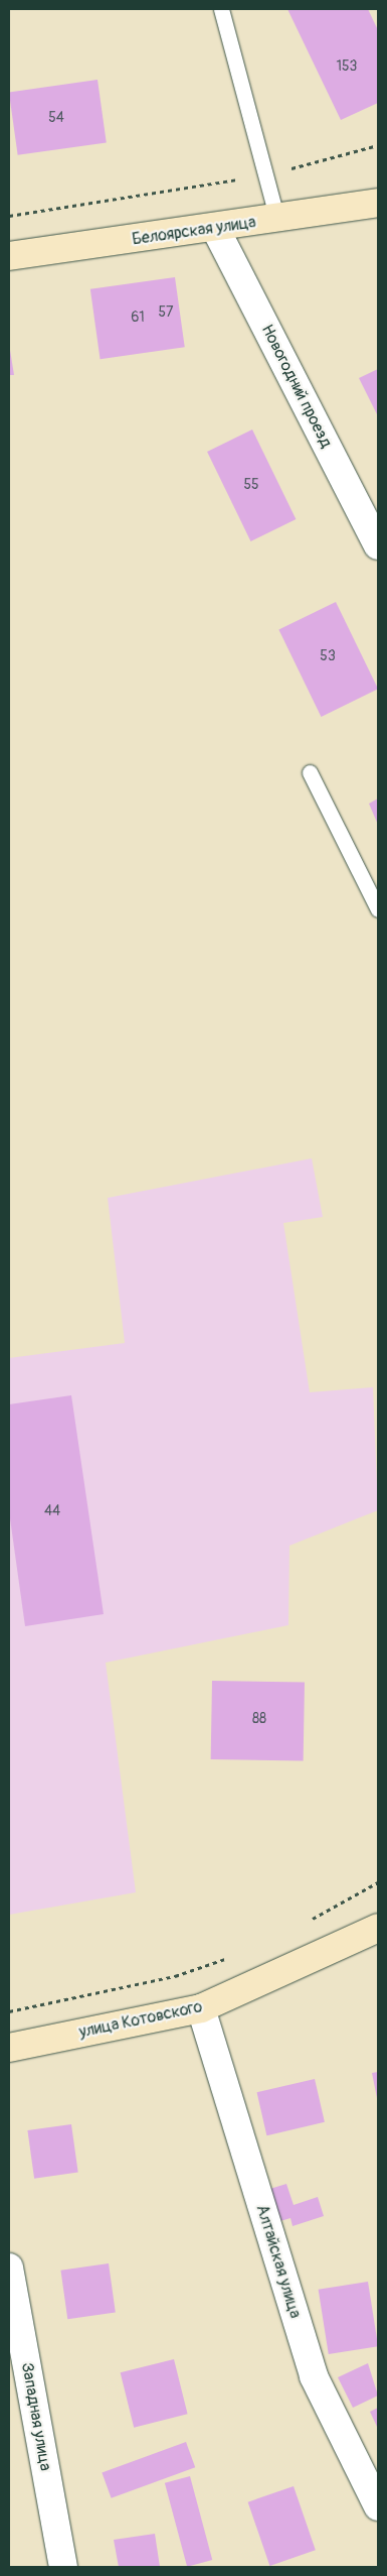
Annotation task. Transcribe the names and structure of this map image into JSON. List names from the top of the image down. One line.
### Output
{"streets":{"street":["Белоярская улица","Новогодний проезд","улица Котовского","Алтайская улица","Западная улица"]},"crossings":[["Белоярская улица","Новогодний проезд"],["улица Котовского","Алтайская улица"]],"house_numbers":["153","54","57","61","55","53","44","88"]}
